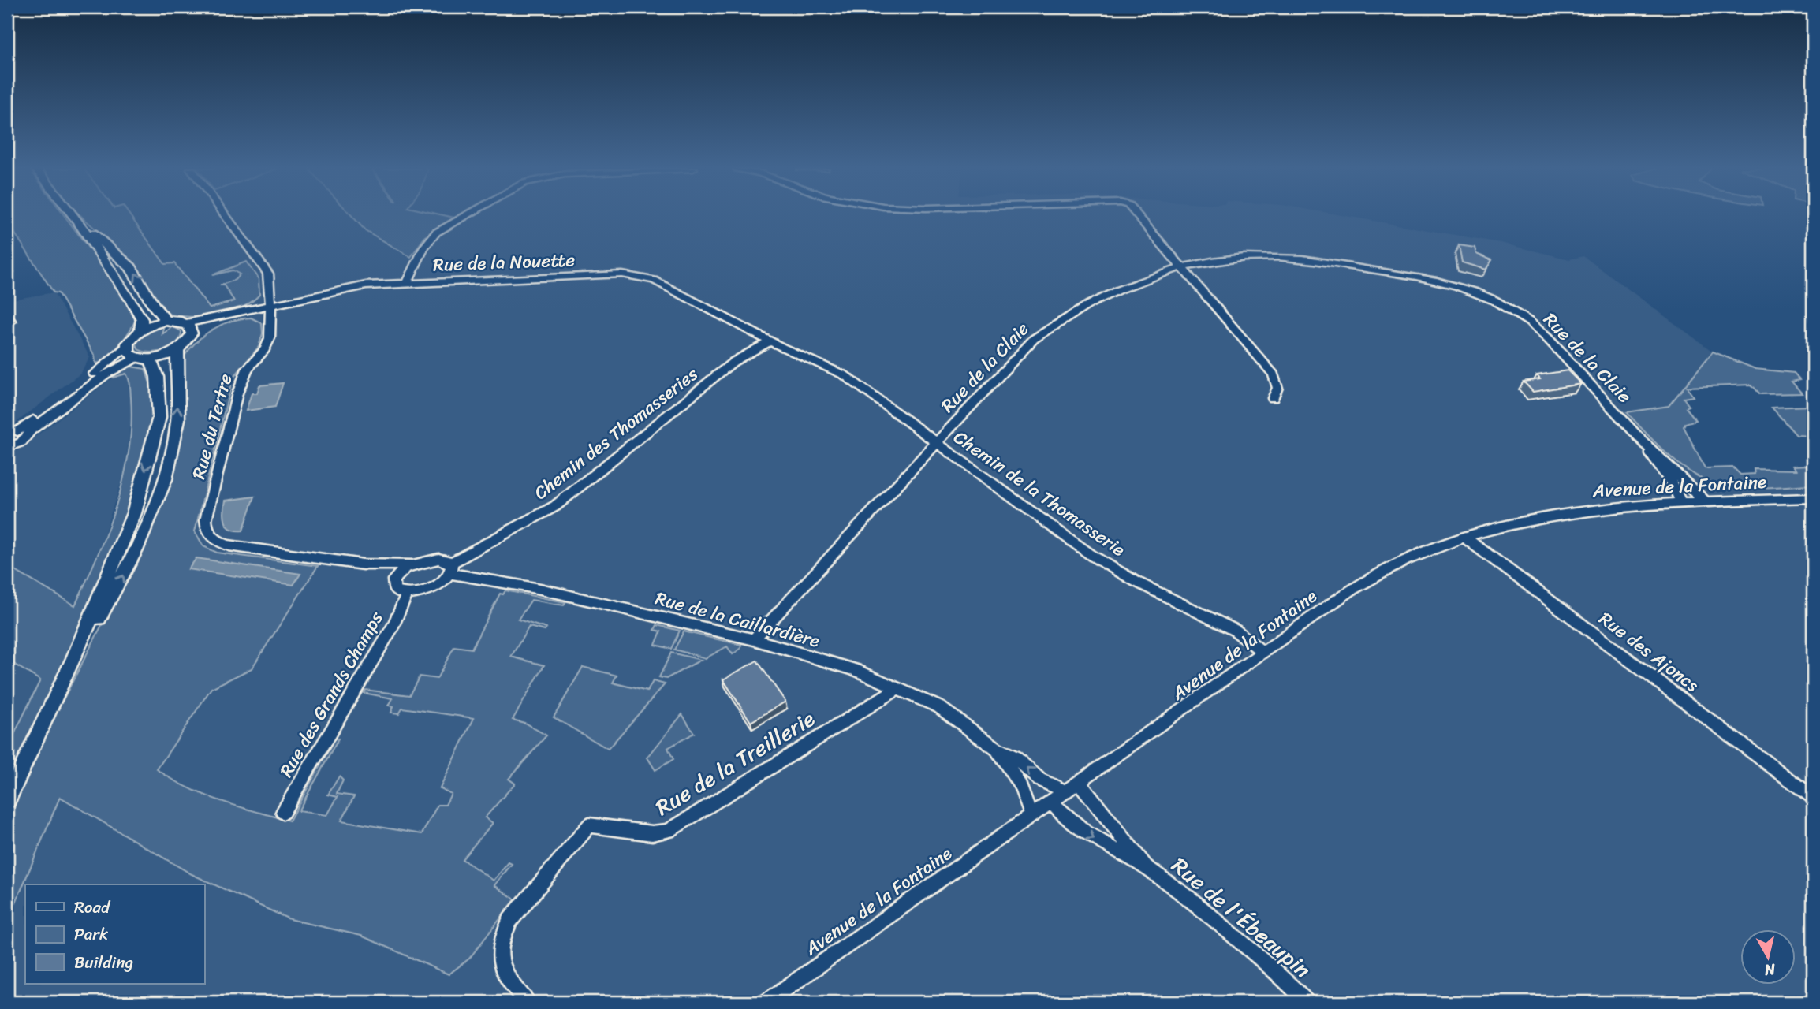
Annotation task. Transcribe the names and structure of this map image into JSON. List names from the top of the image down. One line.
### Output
{"streets":{"street":["Rue de la Nouette","Rue de la Claie","Rue du Tertre","Chemin des Thomasseries","Avenue de la Fontaine","Chemin de la Thomasserie","Rue de la Caillardière","Rue des Ajoncs","Rue des Grands Champs","Rue de la Treillerie","Rue de l'Ébeaupin"]},"crossings":[["Rue de la Nouette","Rue du Tertre"],["Rue de la Nouette","Chemin des Thomasseries"],["Rue de la Nouette","Chemin de la Thomasserie"],["Rue de la Claie","Avenue de la Fontaine"],["Rue de la Claie","Chemin de la Thomasserie"],["Rue de la Claie","Rue de la Caillardière"],["Rue du Tertre","Chemin des Thomasseries"],["Rue du Tertre","Rue de la Caillardière"],["Rue du Tertre","Rue des Grands Champs"],["Chemin des Thomasseries","Chemin de la Thomasserie"],["Chemin des Thomasseries","Rue de la Caillardière"],["Chemin des Thomasseries","Rue des Grands Champs"],["Avenue de la Fontaine","Chemin de la Thomasserie"],["Avenue de la Fontaine","Rue de la Caillardière"],["Avenue de la Fontaine","Rue des Ajoncs"],["Avenue de la Fontaine","Rue de l'Ébeaupin"],["Rue de la Caillardière","Rue de la Treillerie"]],"legend":["Road","Park","Building"],"north":"bottom"}
